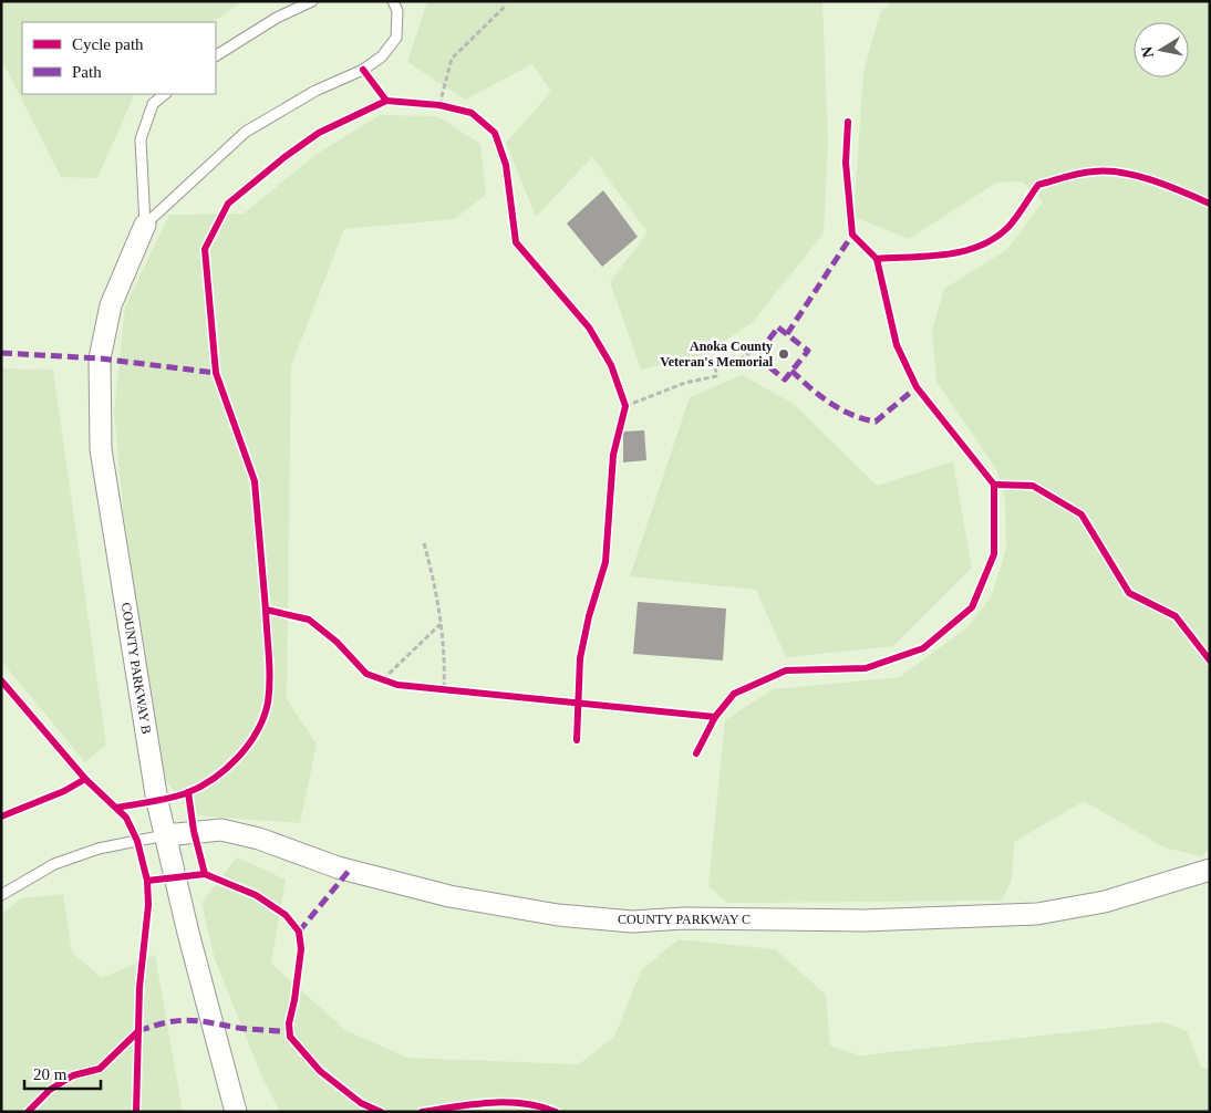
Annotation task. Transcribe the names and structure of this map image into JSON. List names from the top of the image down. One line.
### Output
{"streets":{"street":["COUNTY PARKWAY B","COUNTY PARKWAY C"]},"crossings":[["COUNTY PARKWAY B","COUNTY PARKWAY C"]],"places":["Anoka County Veteran's Memorial"],"legend":["Cycle path","Path"],"scale_bar":"20 m","north":"left"}
